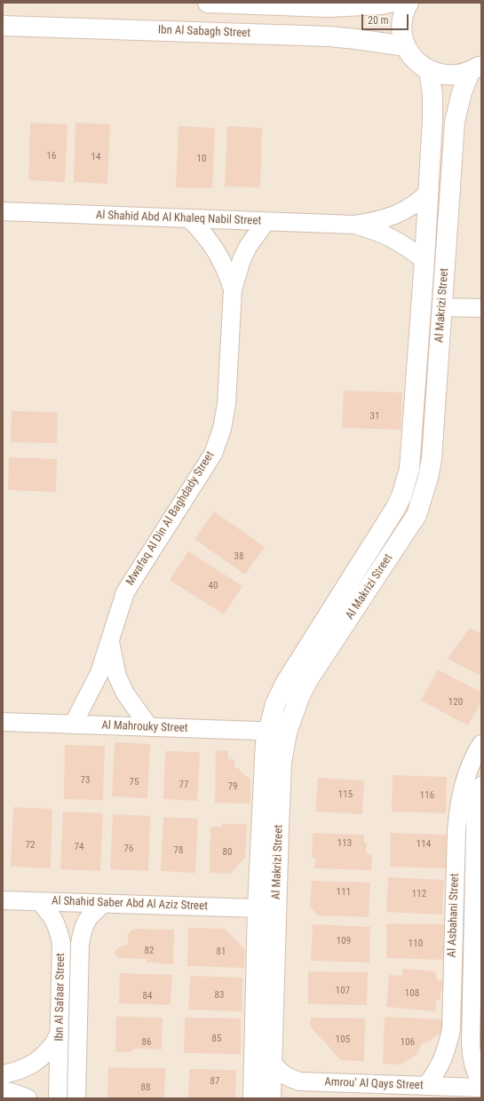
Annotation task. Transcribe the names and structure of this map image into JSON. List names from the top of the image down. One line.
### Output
{"streets":{"street":["Ibn Al Sabagh Street","Al Shahid Abd Al Khaleq Nabil Street","Al Makrizi Street","Mwafaq Al Din Al Baghdady Street","Al Mahrouky Street","Al Shahid Saber Abd Al Aziz Street","Al Asbahani Street","Ibn Al Safaar Street","Amrou' Al Qays Street"]},"crossings":[["Al Shahid Abd Al Khaleq Nabil Street","Al Makrizi Street"],["Al Shahid Abd Al Khaleq Nabil Street","Mwafaq Al Din Al Baghdady Street"],["Al Makrizi Street","Al Mahrouky Street"],["Al Makrizi Street","Al Shahid Saber Abd Al Aziz Street"],["Al Makrizi Street","Amrou' Al Qays Street"],["Mwafaq Al Din Al Baghdady Street","Al Mahrouky Street"],["Al Shahid Saber Abd Al Aziz Street","Ibn Al Safaar Street"],["Al Asbahani Street","Amrou' Al Qays Street"]],"house_numbers":["16","14","10","31","38","40","120","73","75","77","79","115","116","113","114","72","74","76","78","80","111","112","109","110","82","81","107","108","83","84","85","105","86","106","87","88"],"scale_bar":"20 m"}
